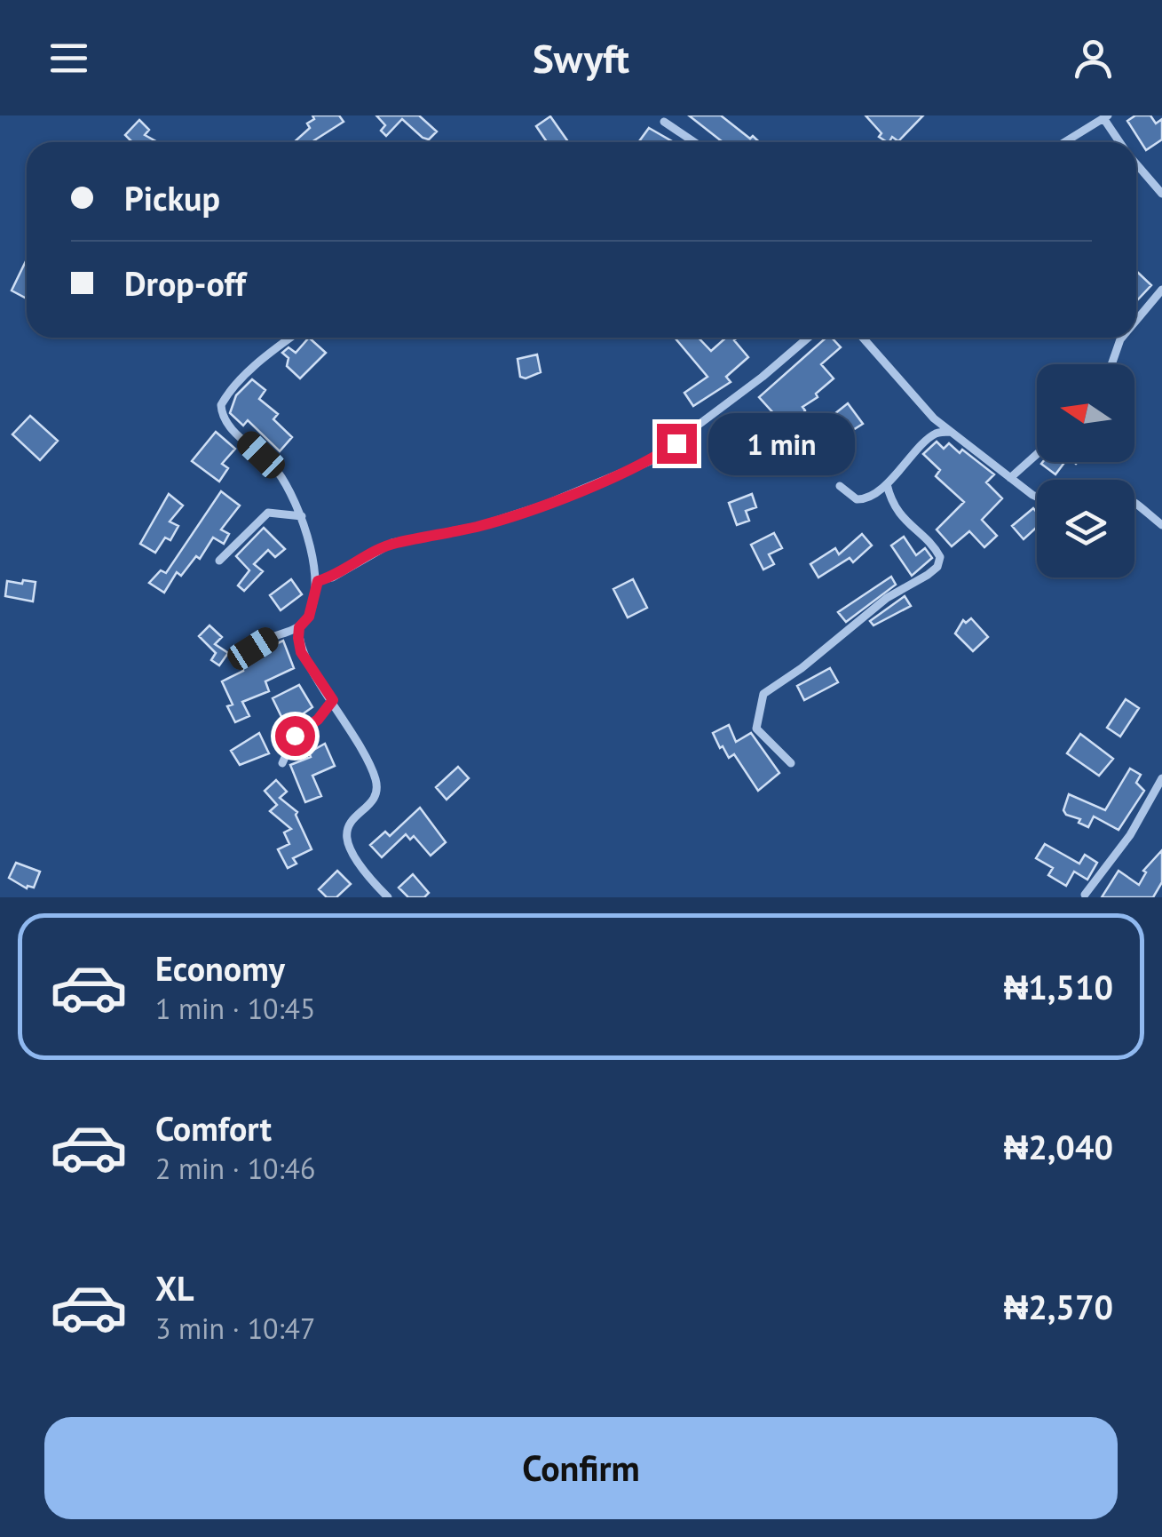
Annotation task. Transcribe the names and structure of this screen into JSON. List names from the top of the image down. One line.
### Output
{"north":"left","page":{"header":"Swyft","banner":["Pickup","Drop-off"],"bubble":"1 min","list":[{"name":"Economy","note":"1 min · 10:45","value":"₦1,510"},{"name":"Comfort","note":"2 min · 10:46","value":"₦2,040"},{"name":"XL","note":"3 min · 10:47","value":"₦2,570"}],"buttons":"Confirm"}}
